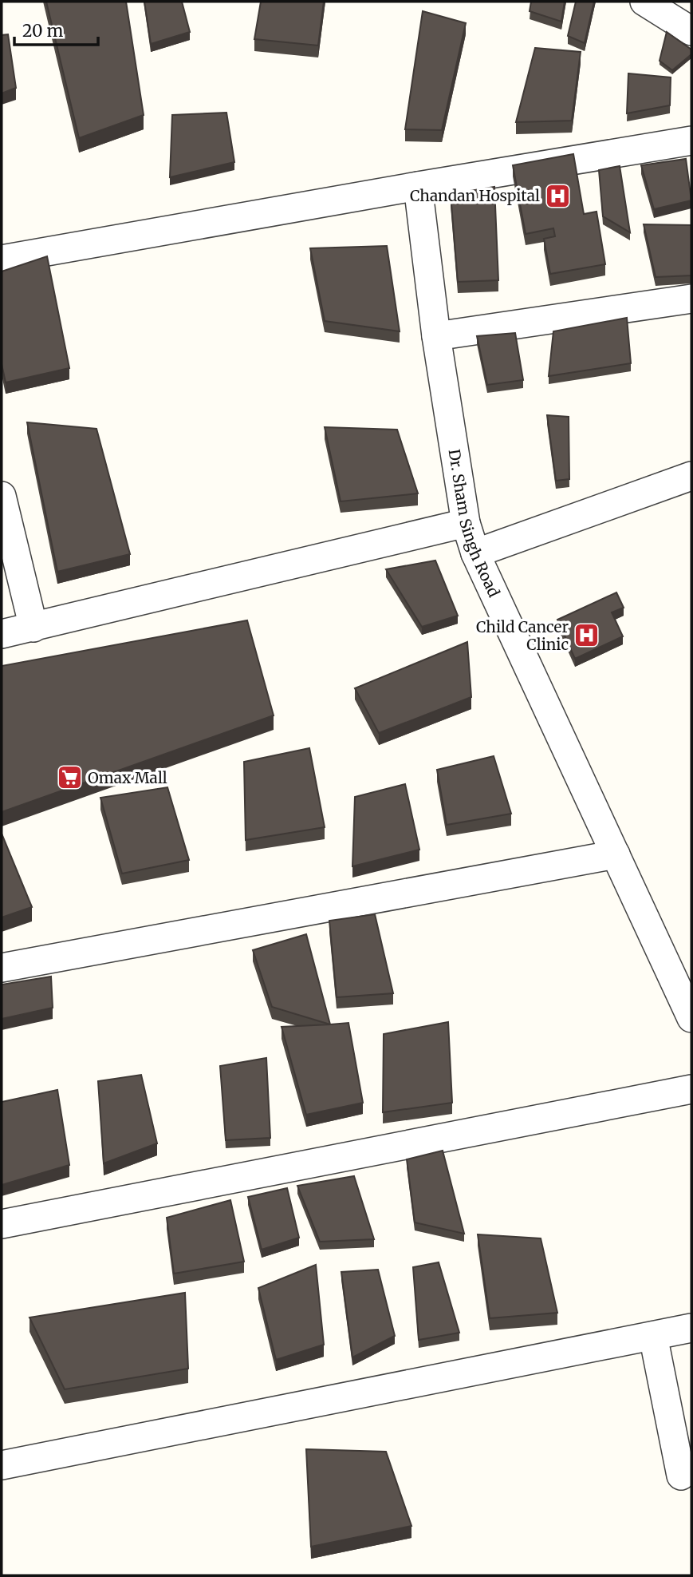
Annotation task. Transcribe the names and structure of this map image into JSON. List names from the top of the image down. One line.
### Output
{"streets":{"street":["Dr. Sham Singh Road"]},"places":{"hospital":["Chandan Hospital","Child Cancer Clinic"],"supermarket":["Omax Mall"]},"scale_bar":"20 m"}
